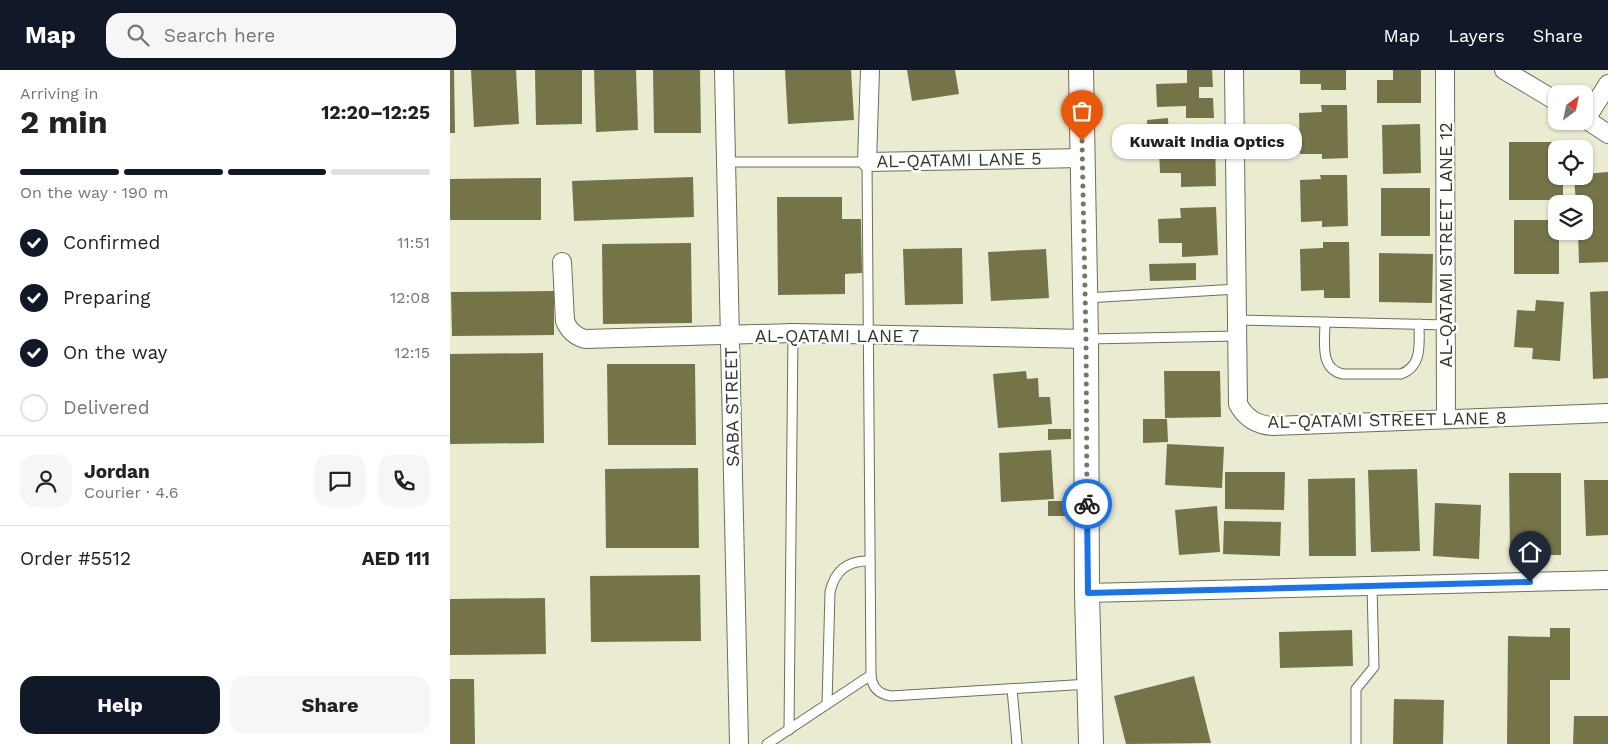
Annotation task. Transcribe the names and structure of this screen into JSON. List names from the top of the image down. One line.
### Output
{"streets":{"street":["AL-QATAMI LANE 5","AL-QATAMI STREET LANE 12","AL-QATAMI LANE 7","SABA STREET","AL-QATAMI STREET LANE 8"]},"crossings":[["AL-QATAMI STREET LANE 12","AL-QATAMI STREET LANE 8"],["AL-QATAMI LANE 7","SABA STREET"]],"places":["Kuwait India Optics"],"north":"top right","page":{"header":"Map","search":"Search here","nav":["Map","Layers","Share"],"heading":["2 min","Arriving in","12:20–12:25"],"panel":["Jordan","Courier · 4.6","Order #5512","AED 111"],"bubble":"Kuwait India Optics","bar":"On the way · 190 m","list":[["Confirmed","11:51"],["Preparing","12:08"],["On the way","12:15"],"Delivered"],"buttons":["Help","Share"]}}
